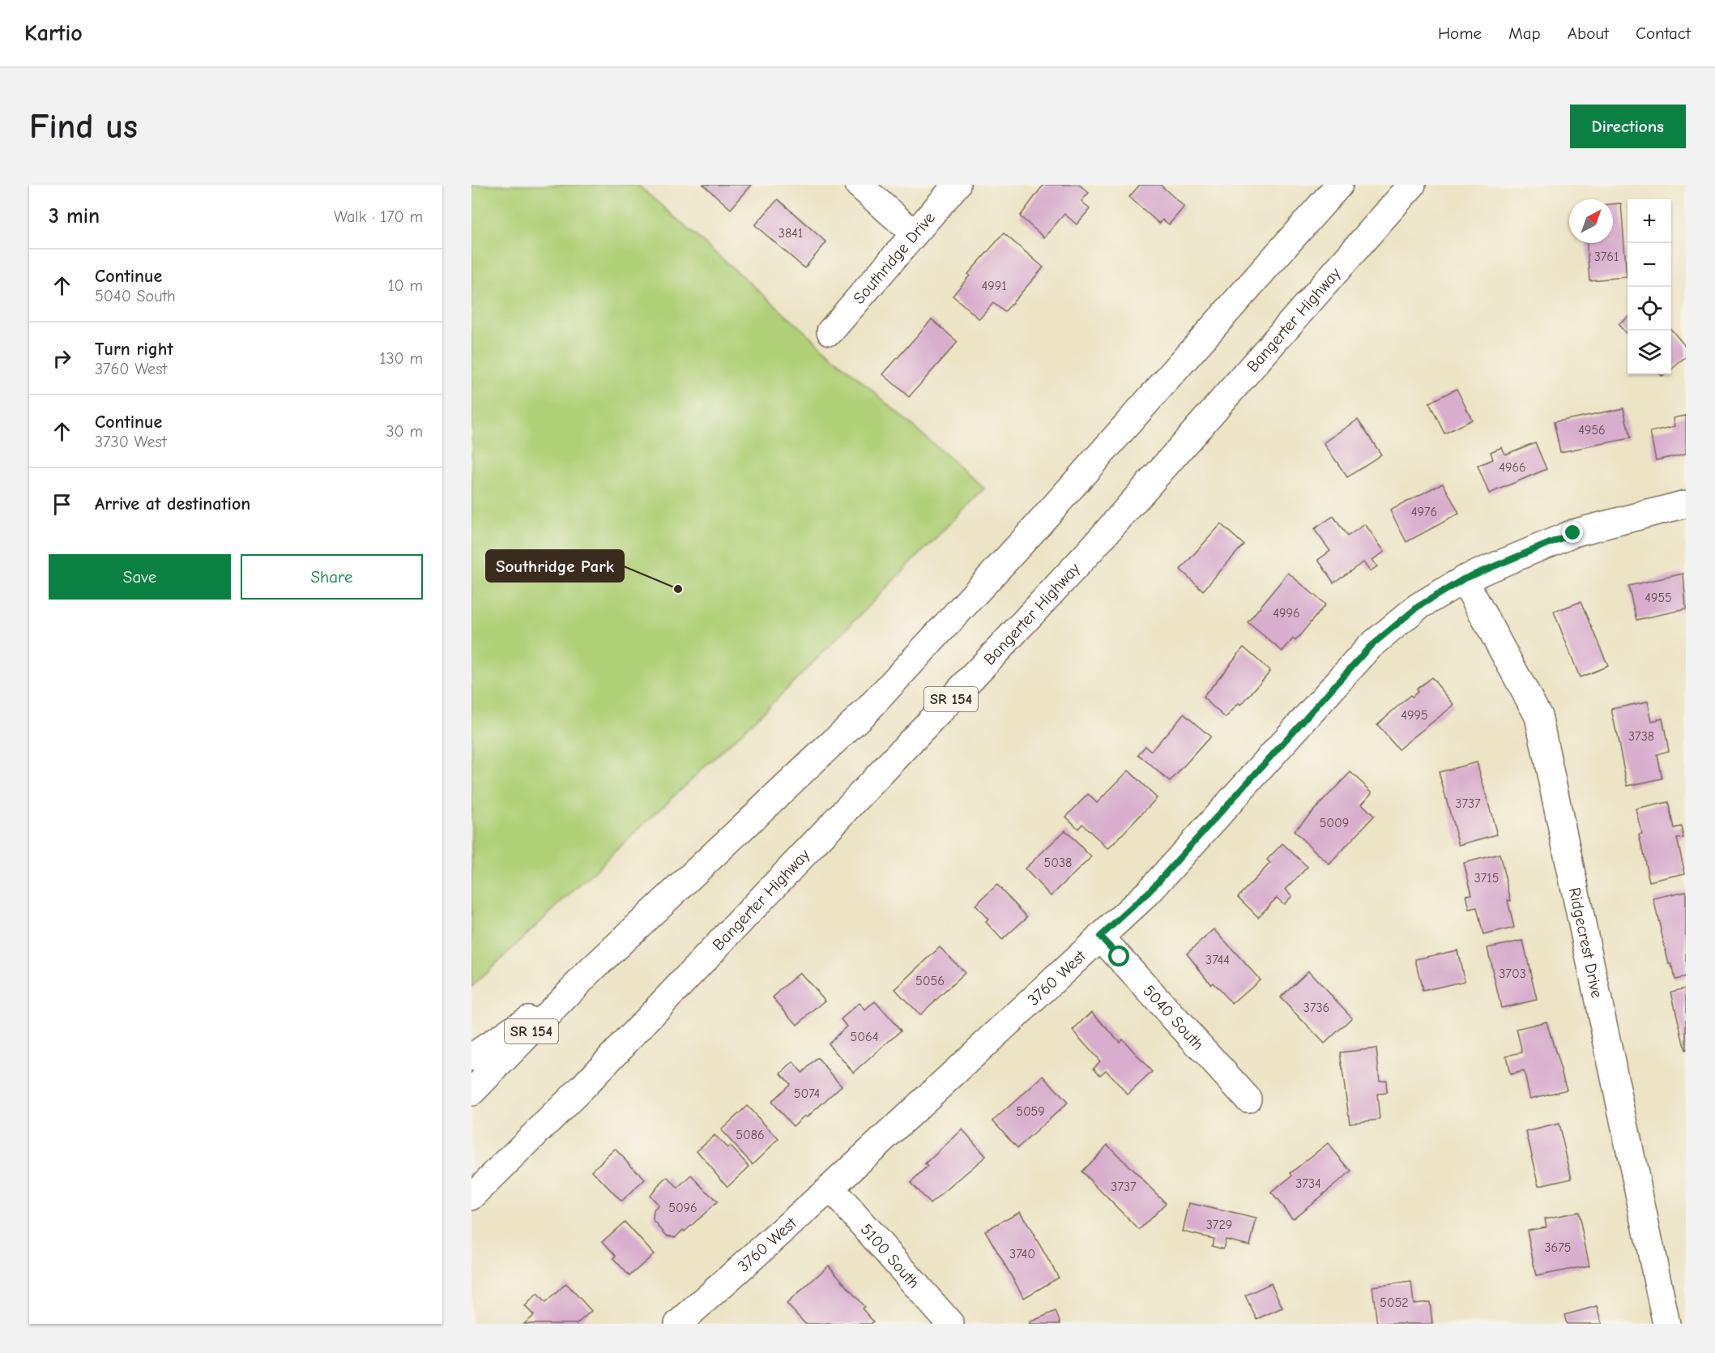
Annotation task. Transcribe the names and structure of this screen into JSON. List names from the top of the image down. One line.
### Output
{"streets":{"main road":["Southridge Drive","Bangerter Highway","SR 154","Ridgecrest Drive","3760 West","5040 South","5100 South"]},"crossings":[["Ridgecrest Drive","3760 West"],["3760 West","5040 South"],["3760 West","5100 South"]],"places":["Southridge Park"],"house_numbers":["3841","3761","4991","4956","4966","4976","4955","4996","4995","3738","3737","5009","5038","3715","3744","3703","5056","3736","5064","5074","5059","5086","3734","3737","5096","3729","3675","3740","5052"],"north":"top right","page":{"header":"Kartio","nav":["Home","Map","About","Contact"],"buttons":["Directions",["Save","Share"]],"title":"Find us","heading":["3 min","Walk · 170 m"],"map_buttons":["+","−"],"list":[["Continue","5040 South","10 m"],["Turn right","3760 West","130 m"],["Continue","3730 West","30 m"],"Arrive at destination"]}}
